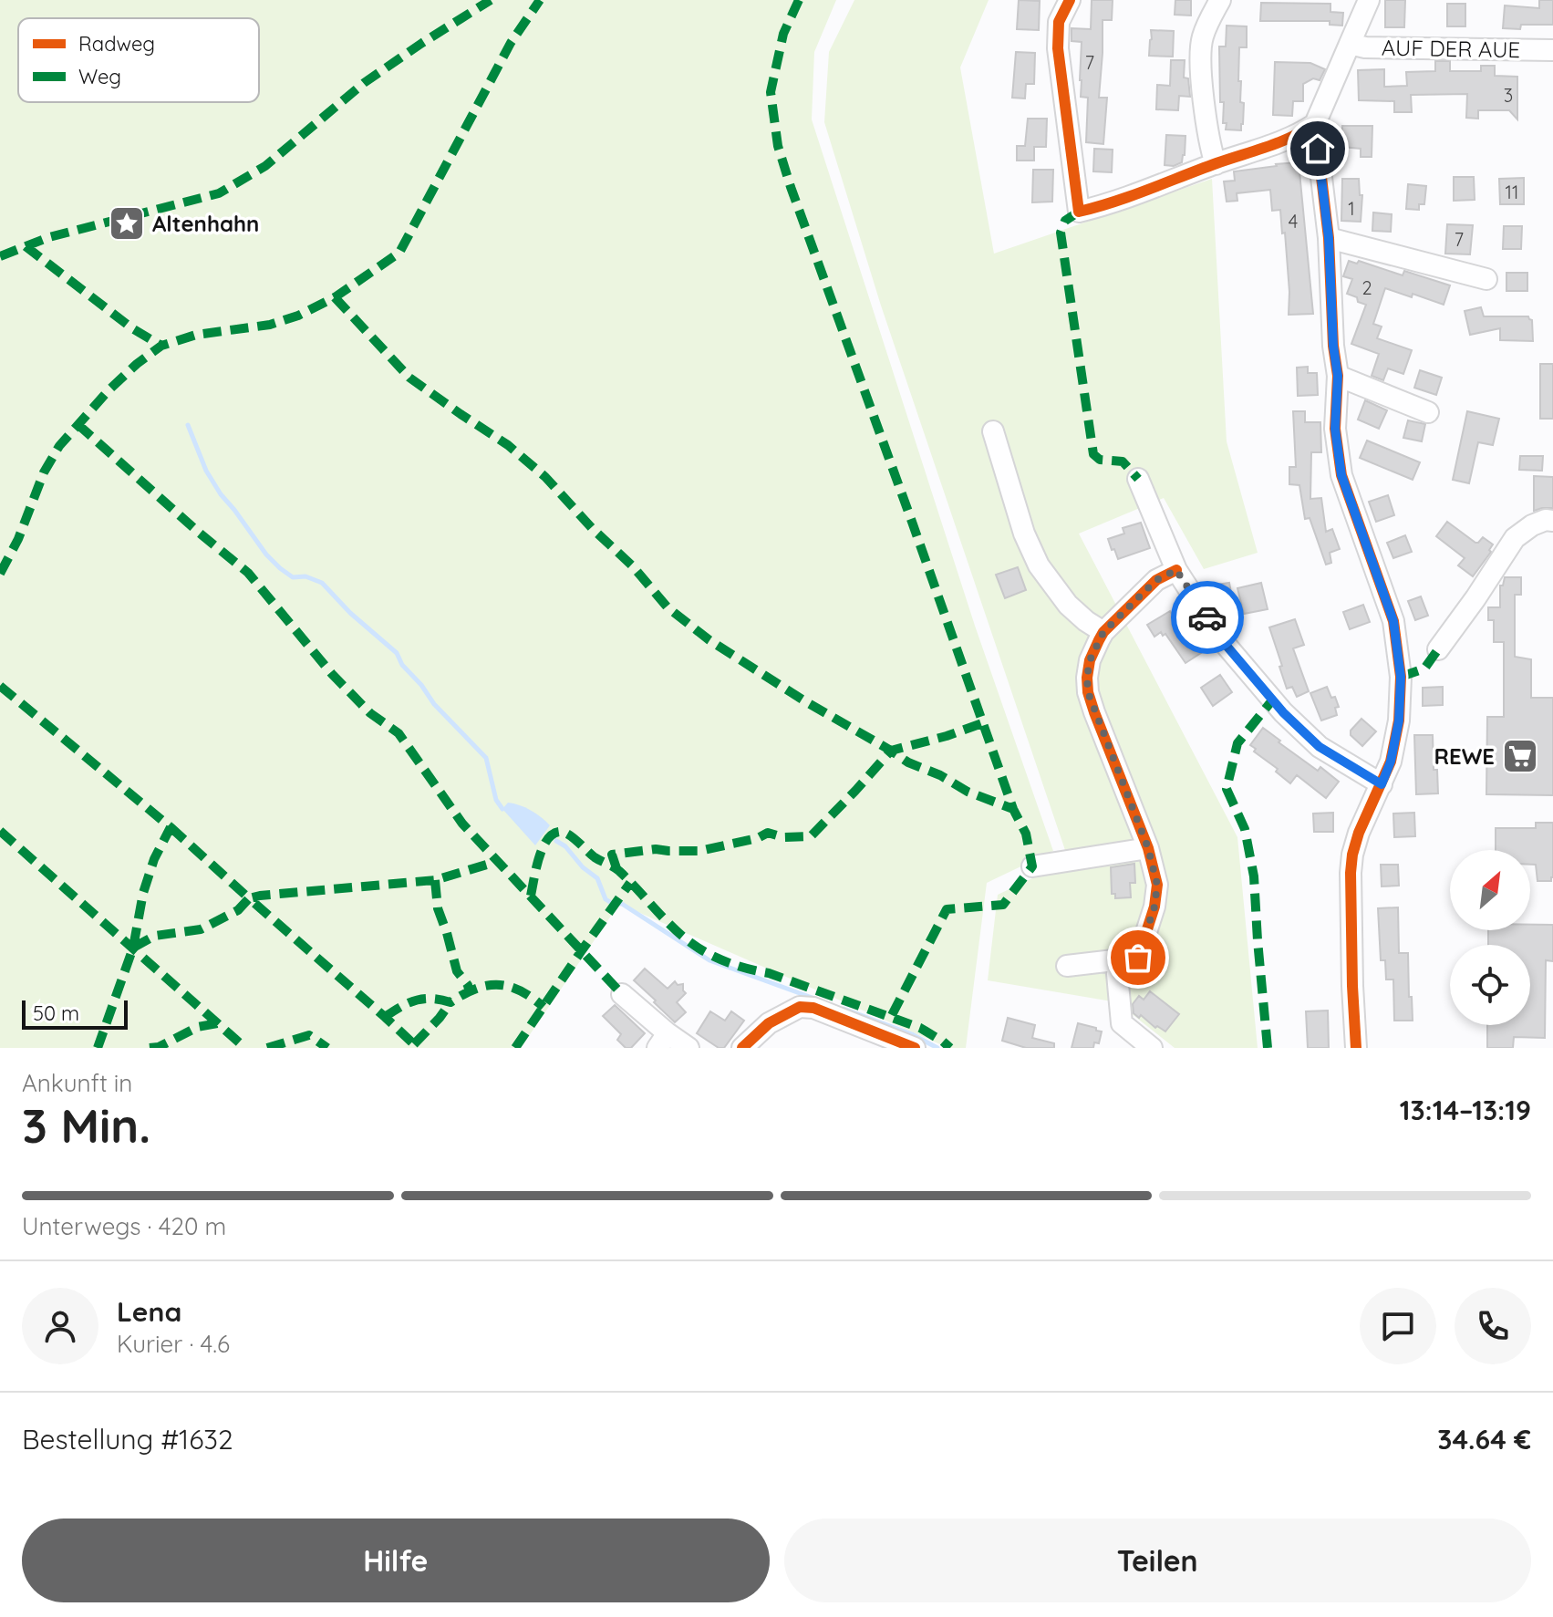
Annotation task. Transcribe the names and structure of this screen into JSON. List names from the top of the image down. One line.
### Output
{"streets":{"street":["AUF DER AUE"]},"places":{"place":["Altenhahn"],"supermarket":["REWE"]},"house_numbers":["7","3","11","1","4","7","2"],"legend":["Radweg","Weg"],"scale_bar":"50 m","north":"top right","page":{"scale":"50 m","heading":["3 Min.","Ankunft in","13:14–13:19"],"panel":["Lena","Kurier · 4.6","Bestellung #1632","34.64 €"],"bar":"Unterwegs · 420 m","buttons":["Hilfe","Teilen"]}}
